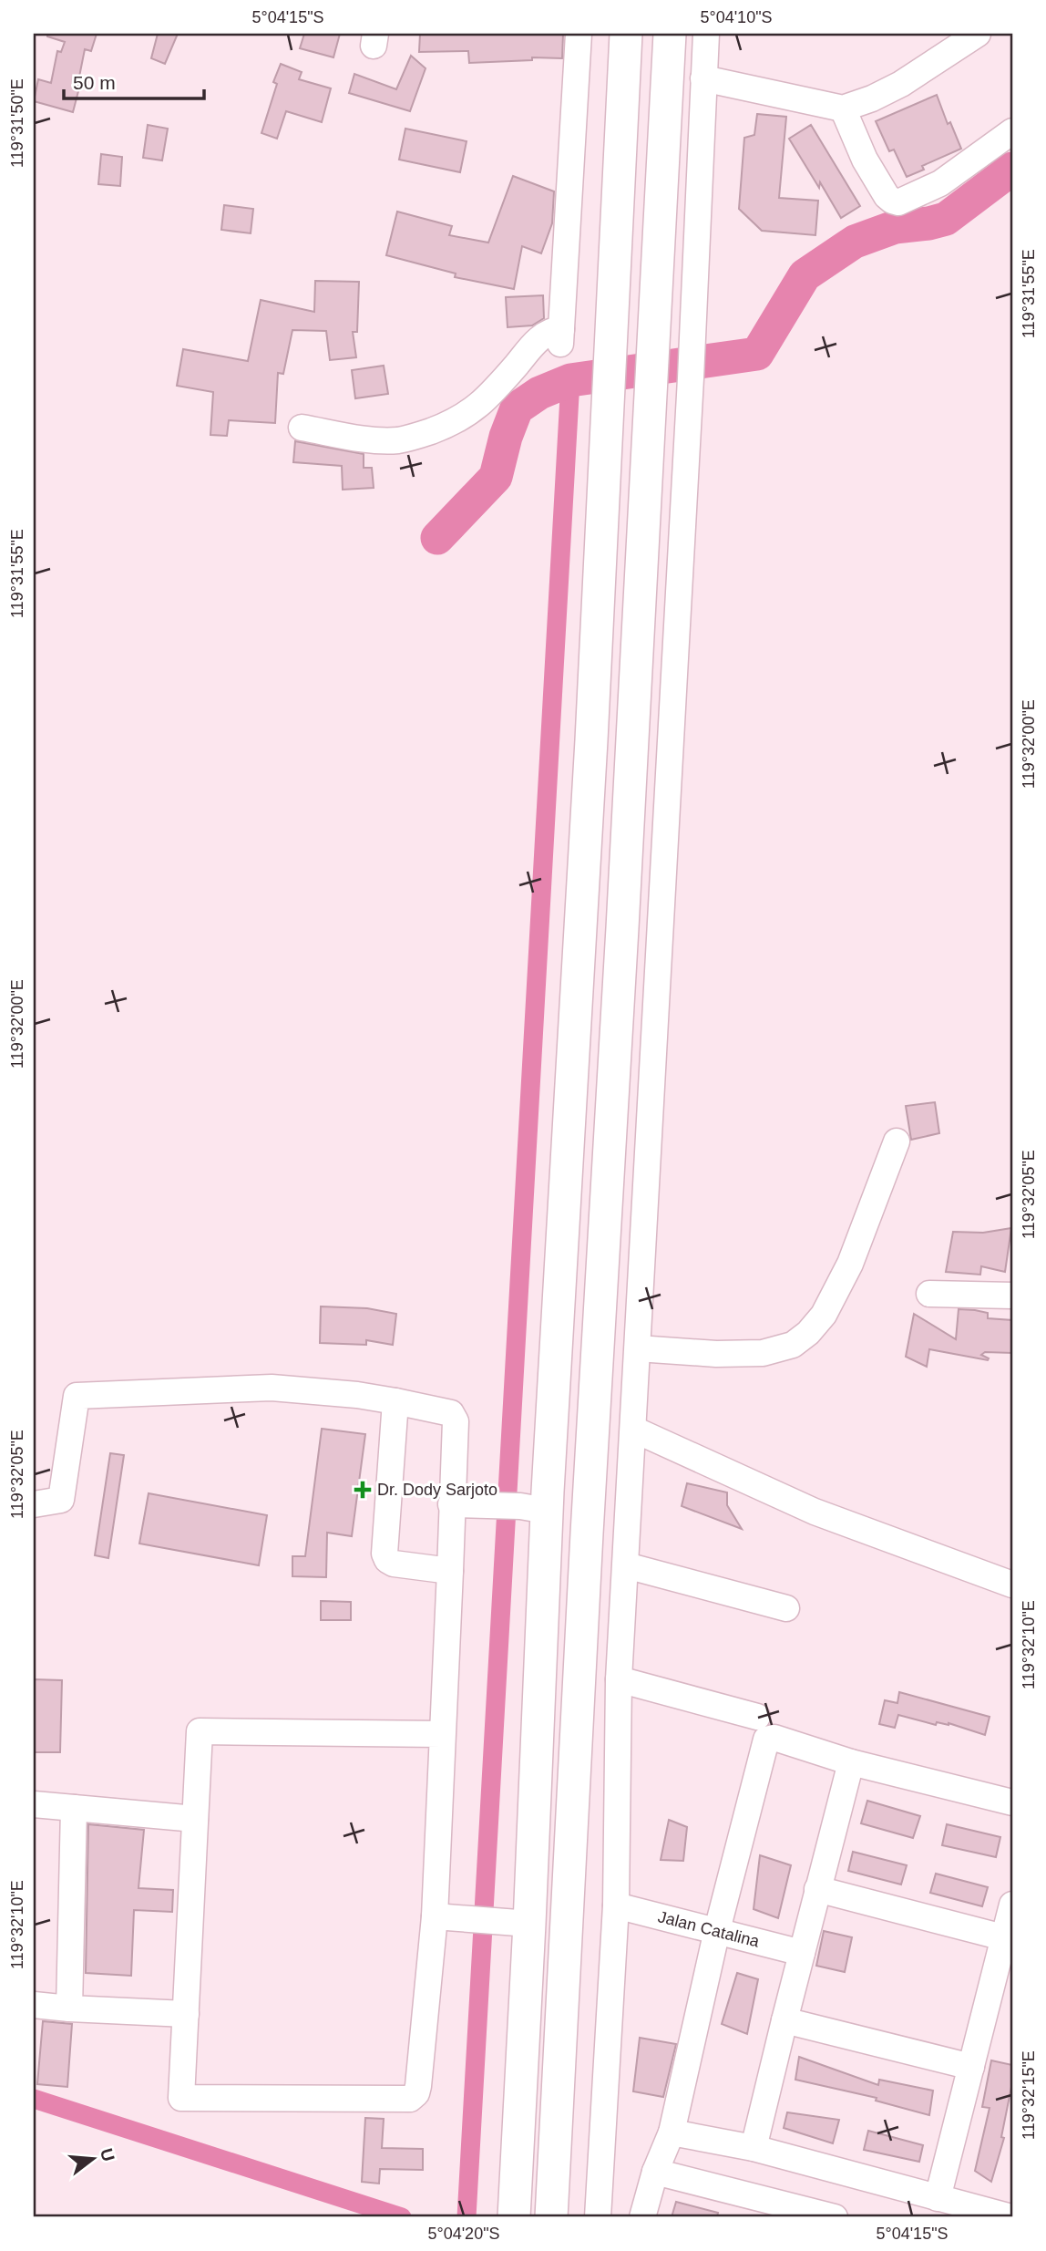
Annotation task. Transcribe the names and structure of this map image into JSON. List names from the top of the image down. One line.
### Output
{"streets":{"street":["Jalan Catalina"]},"places":{"health":["Dr. Dody Sarjoto"]},"scale_bar":"50 m","north":"right","coordinates":["5°04'15\"S","5°04'10\"S","119°31'50\"E","119°31'55\"E","119°32'00\"E","119°32'05\"E","119°32'10\"E","119°32'15\"E","5°04'20\"S"]}
